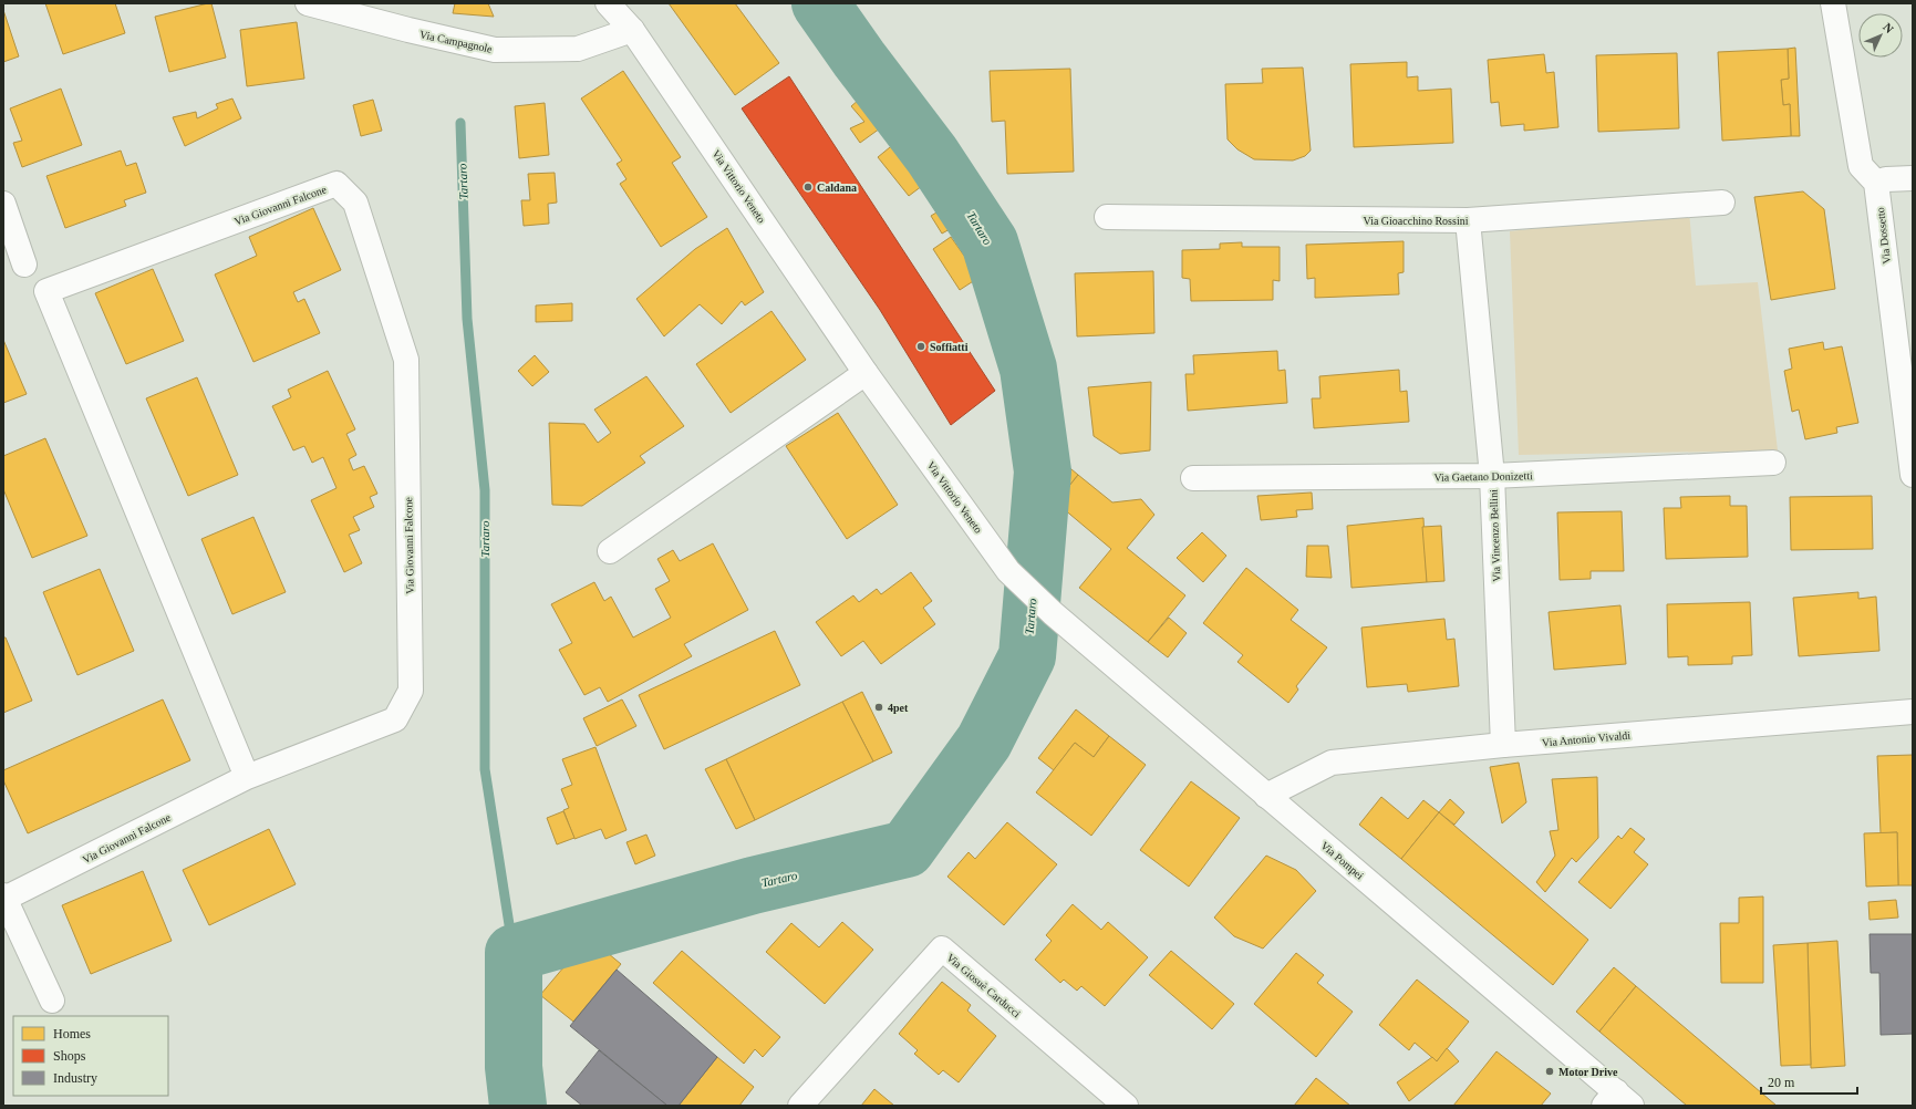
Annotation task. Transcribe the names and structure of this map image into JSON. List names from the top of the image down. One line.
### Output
{"streets":{"street":["Via Campagnole","Via Vittorio Veneto","Via Giovanni Falcone","Via Gioacchino Rossini","Via Dossetto","Via Gaetano Donizetti","Via Vincenzo Bellini","Via Antonio Vivaldi","Via Pompei","Via Giosuè Carducci"]},"crossings":[["Via Campagnole","Via Vittorio Veneto"],["Via Vittorio Veneto","Via Pompei"],["Via Gioacchino Rossini","Via Vincenzo Bellini"],["Via Gaetano Donizetti","Via Vincenzo Bellini"],["Via Vincenzo Bellini","Via Antonio Vivaldi"],["Via Antonio Vivaldi","Via Pompei"]],"water":["Tartaro"],"places":["Caldana","Soffiatti","4pet","Motor Drive"],"legend":["Homes","Shops","Industry"],"scale_bar":"20 m","north":"top right"}
